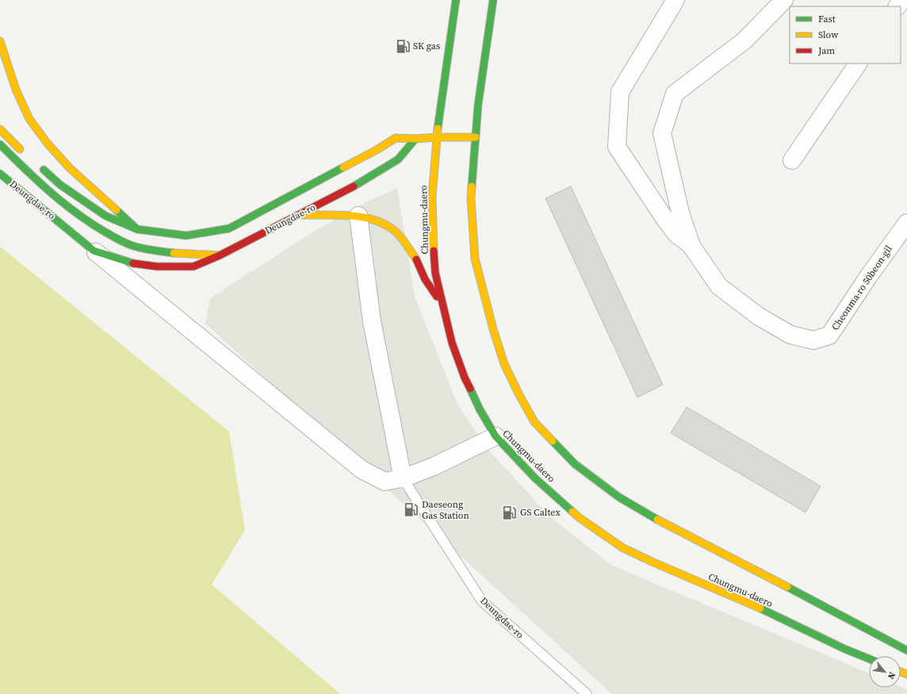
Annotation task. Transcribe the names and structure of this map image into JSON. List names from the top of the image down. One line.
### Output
{"streets":{"main road":["Deungdae-ro","Chungmu-daero"],"street":["Cheonma-ro 50beon-gil"]},"places":{"fuel station":["SK gas","Daeseong Gas Station","GS Caltex"]},"legend":["Fast","Slow","Jam"],"north":"bottom right"}
